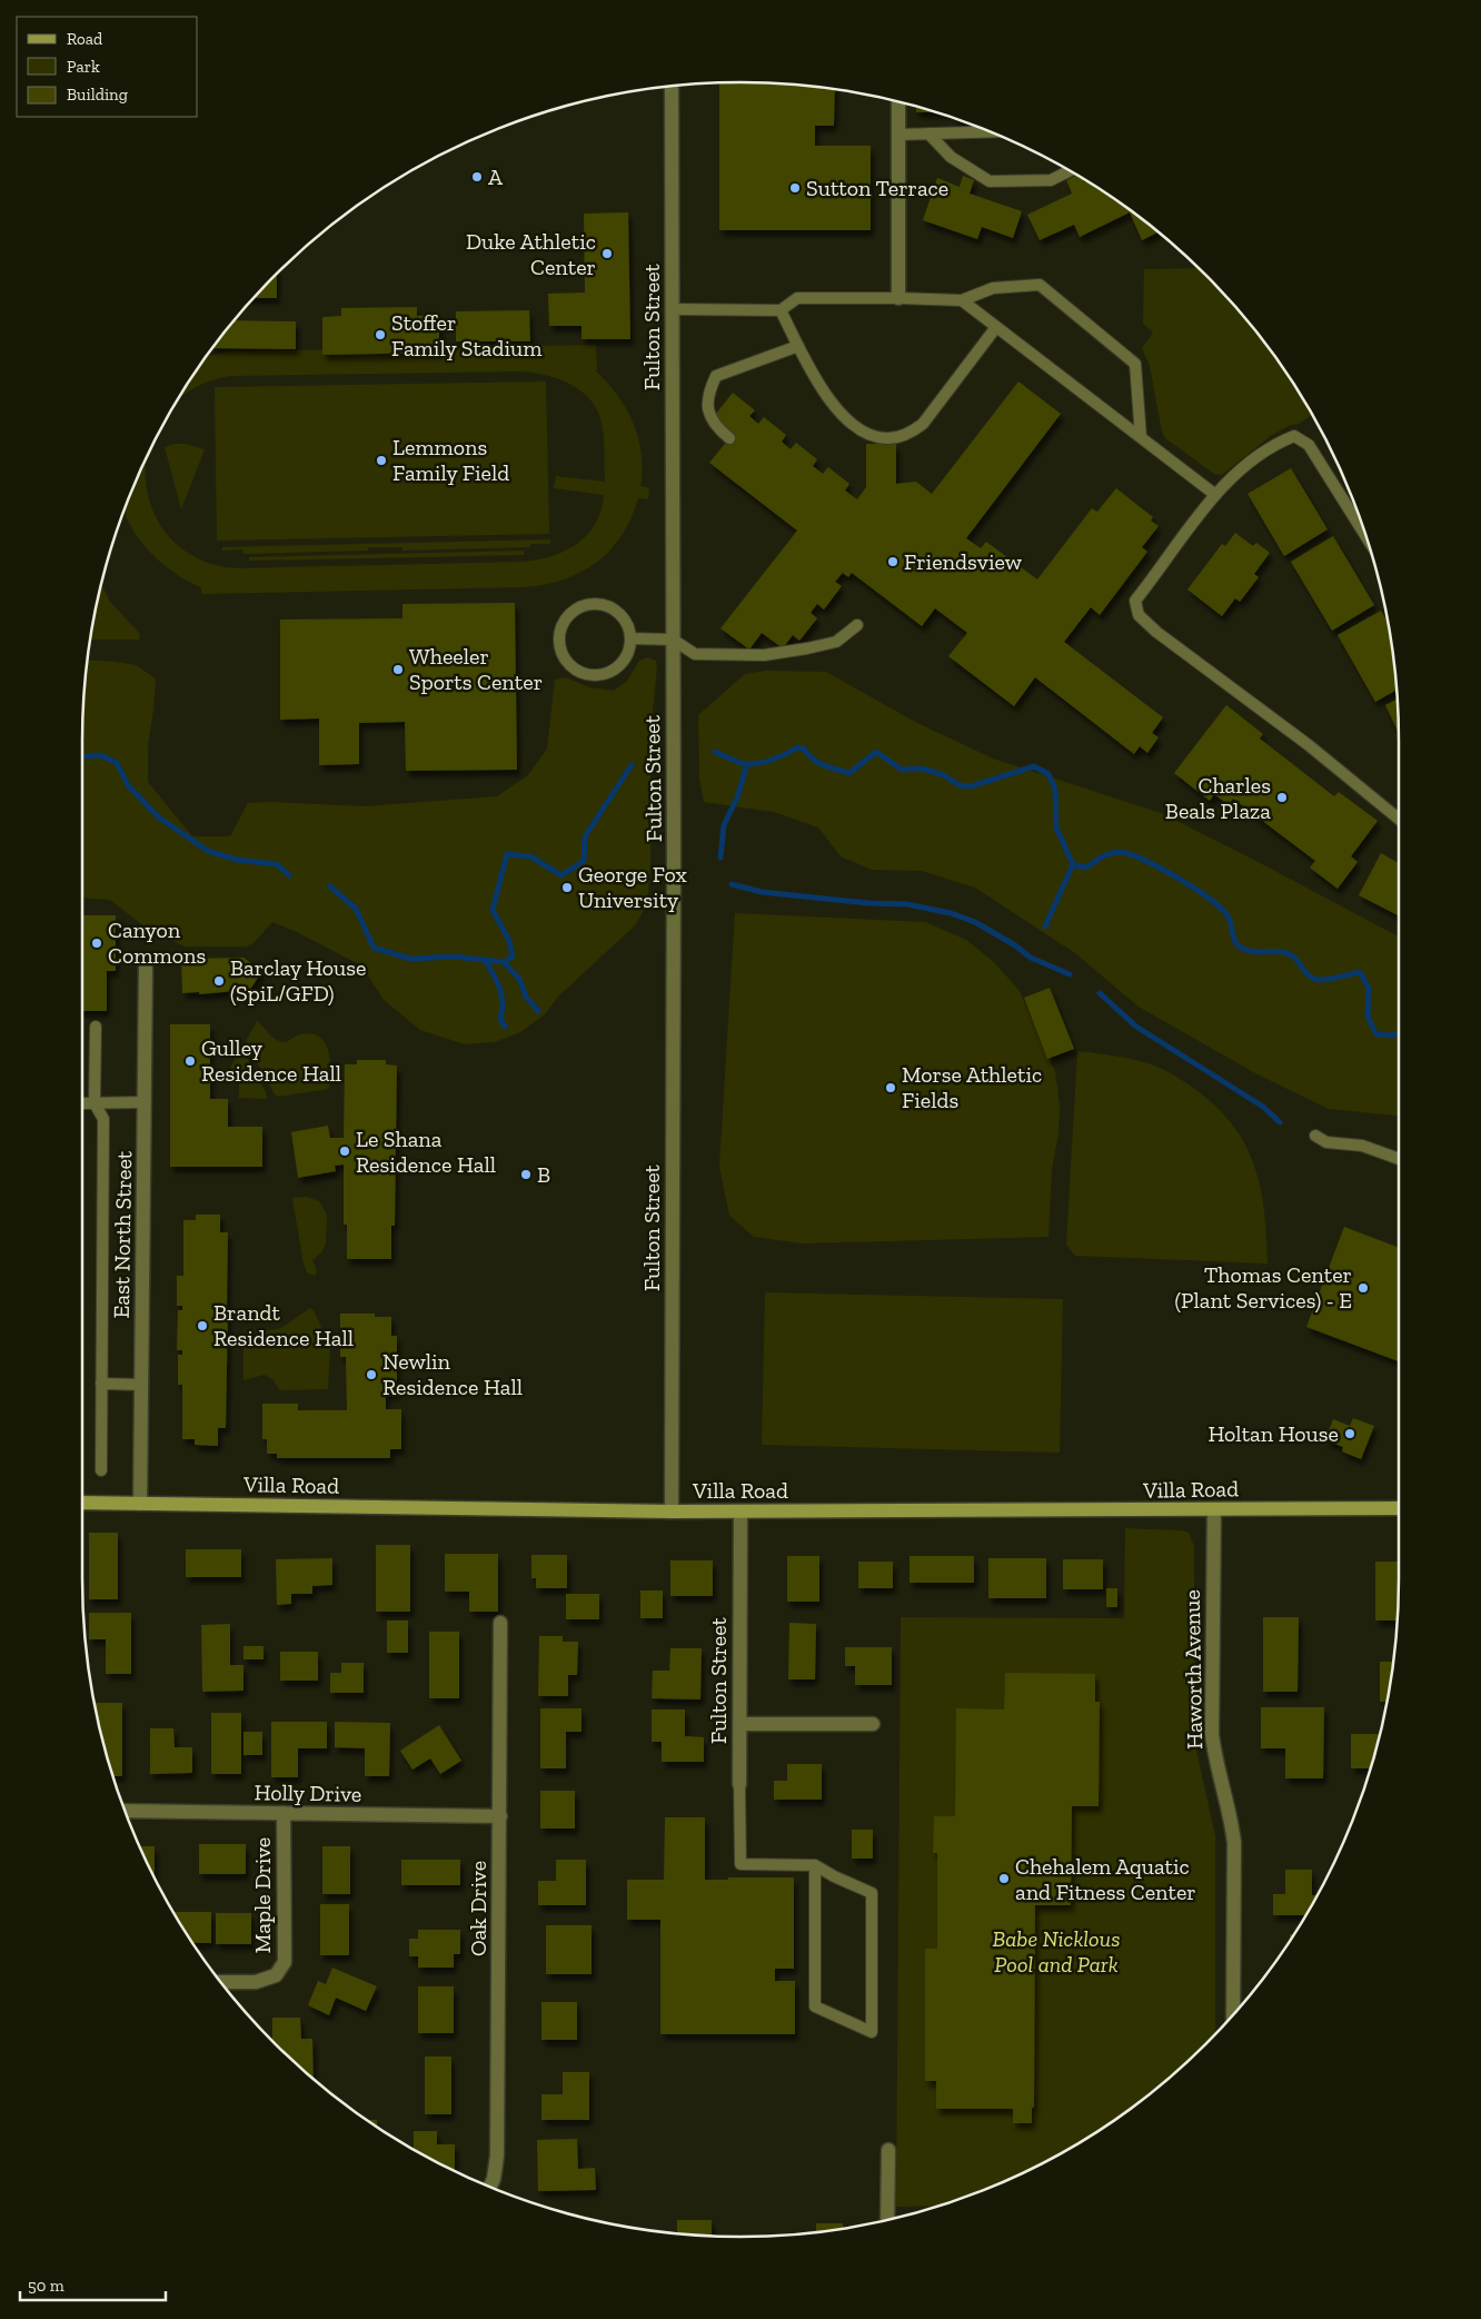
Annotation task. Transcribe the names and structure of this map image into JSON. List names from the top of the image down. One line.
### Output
{"streets":{"main road":["Villa Road"],"street":["Fulton Street","East North Street","Haworth Avenue","Holly Drive","Maple Drive","Oak Drive"]},"crossings":[["Fulton Street","Villa Road"],["East North Street","Villa Road"],["Villa Road","Haworth Avenue"],["Holly Drive","Maple Drive"],["Holly Drive","Oak Drive"]],"parks":["Babe Nicklous Pool and Park"],"places":["A","Sutton Terrace","Duke Athletic Center","Stoffer Family Stadium","Lemmons Family Field","Friendsview","Wheeler Sports Center","Charles Beals Plaza","George Fox University","Canyon Commons","Barclay House (SpiL/GFD)","Gulley Residence Hall","Morse Athletic Fields","Le Shana Residence Hall","B","Thomas Center (Plant Services) - E","Brandt Residence Hall","Newlin Residence Hall","Holtan House","Chehalem Aquatic and Fitness Center"],"legend":["Road","Park","Building"],"scale_bar":"50 m"}
